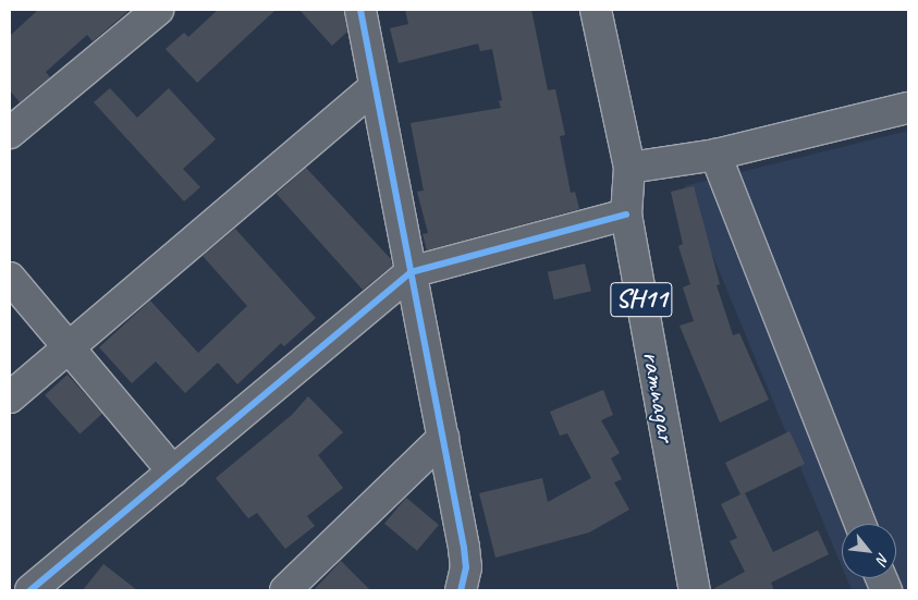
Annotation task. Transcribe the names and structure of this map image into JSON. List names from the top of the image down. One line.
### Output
{"streets":{"street":["SH11","ramnagar"]},"north":"bottom right"}
